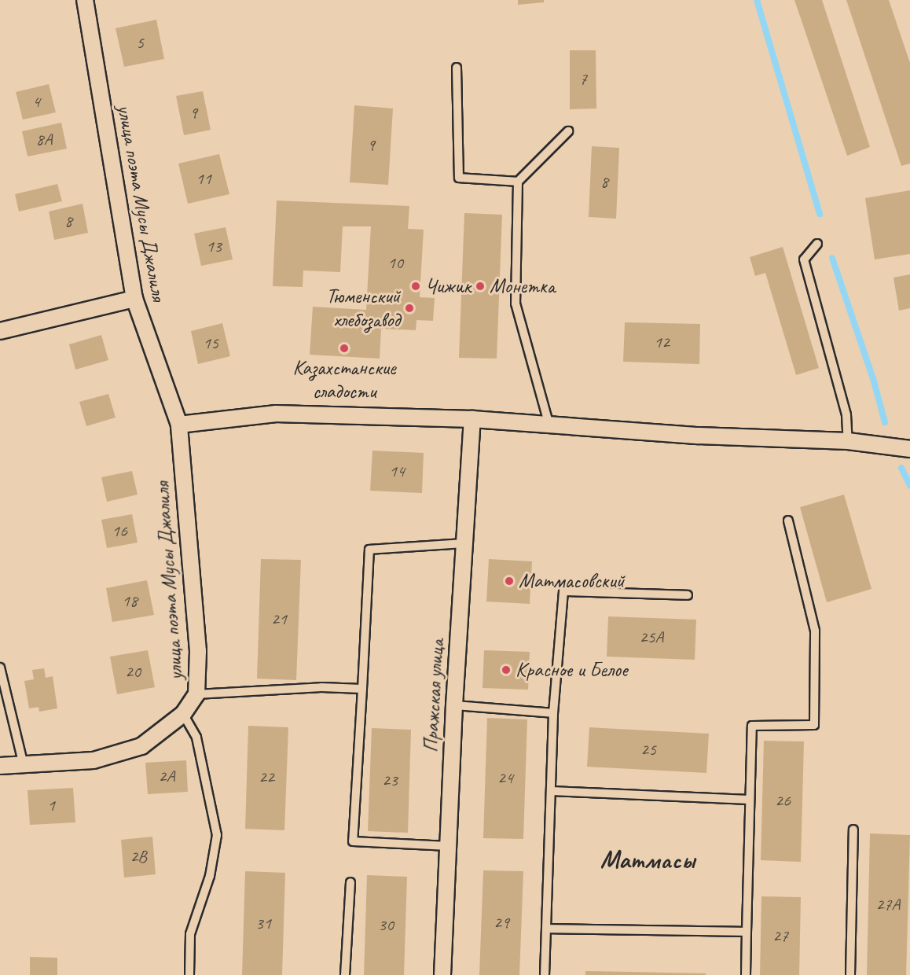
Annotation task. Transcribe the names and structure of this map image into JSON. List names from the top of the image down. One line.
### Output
{"streets":{"street":["улица поэта Мусы Джалиля","Пражская улица"]},"districts":["Матмасы"],"places":["Чижик","Монетка","Тюменский хлебозавод","Казахстанские сладости","Матмасовский","Красное и Белое"],"house_numbers":["5","7","4","9","8А","9","11","8","8","13","10","12","15","14","16","18","21","25А","20","25","2А","22","24","23","26","1","2В","27А","29","31","30","27"]}
